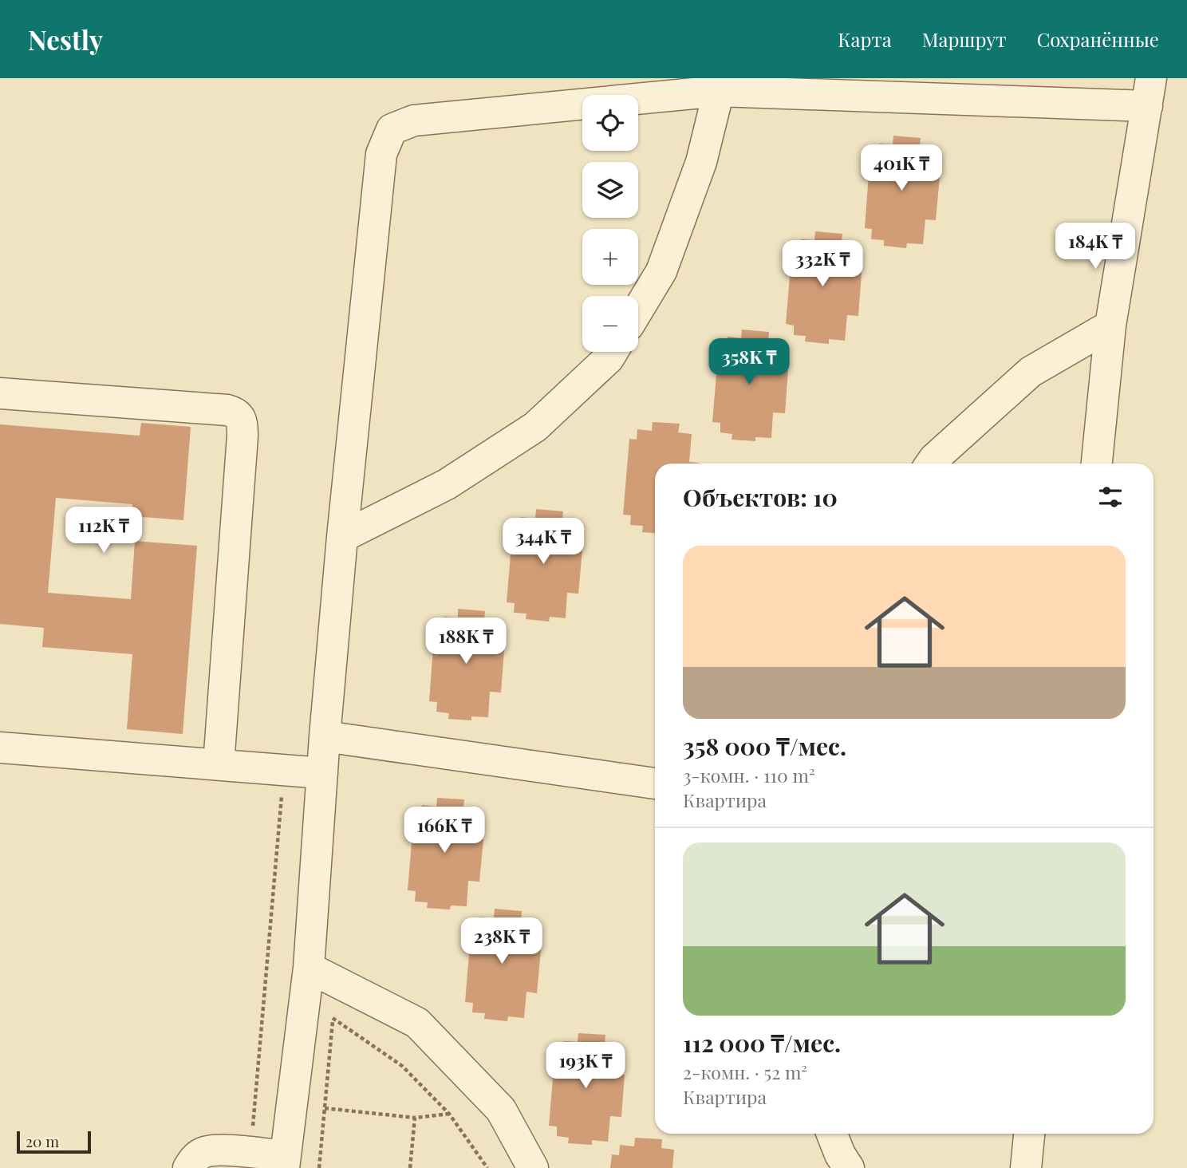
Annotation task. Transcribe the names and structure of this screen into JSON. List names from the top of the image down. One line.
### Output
{"scale_bar":"20 m","page":{"header":"Nestly","nav":["Карта","Маршрут","Сохранённые"],"map_buttons":["+","−"],"price":["401K ₸","184K ₸","332K ₸","358K ₸","112K ₸","344K ₸","188K ₸","166K ₸","238K ₸","193K ₸"],"heading":"Объектов: 10","list":[{"name":"358 000 ₸/мес.","note":"3-комн. · 110 m² · Квартира"},{"name":"112 000 ₸/мес.","note":"2-комн. · 52 m² · Квартира"}],"scale":"20 m"}}
